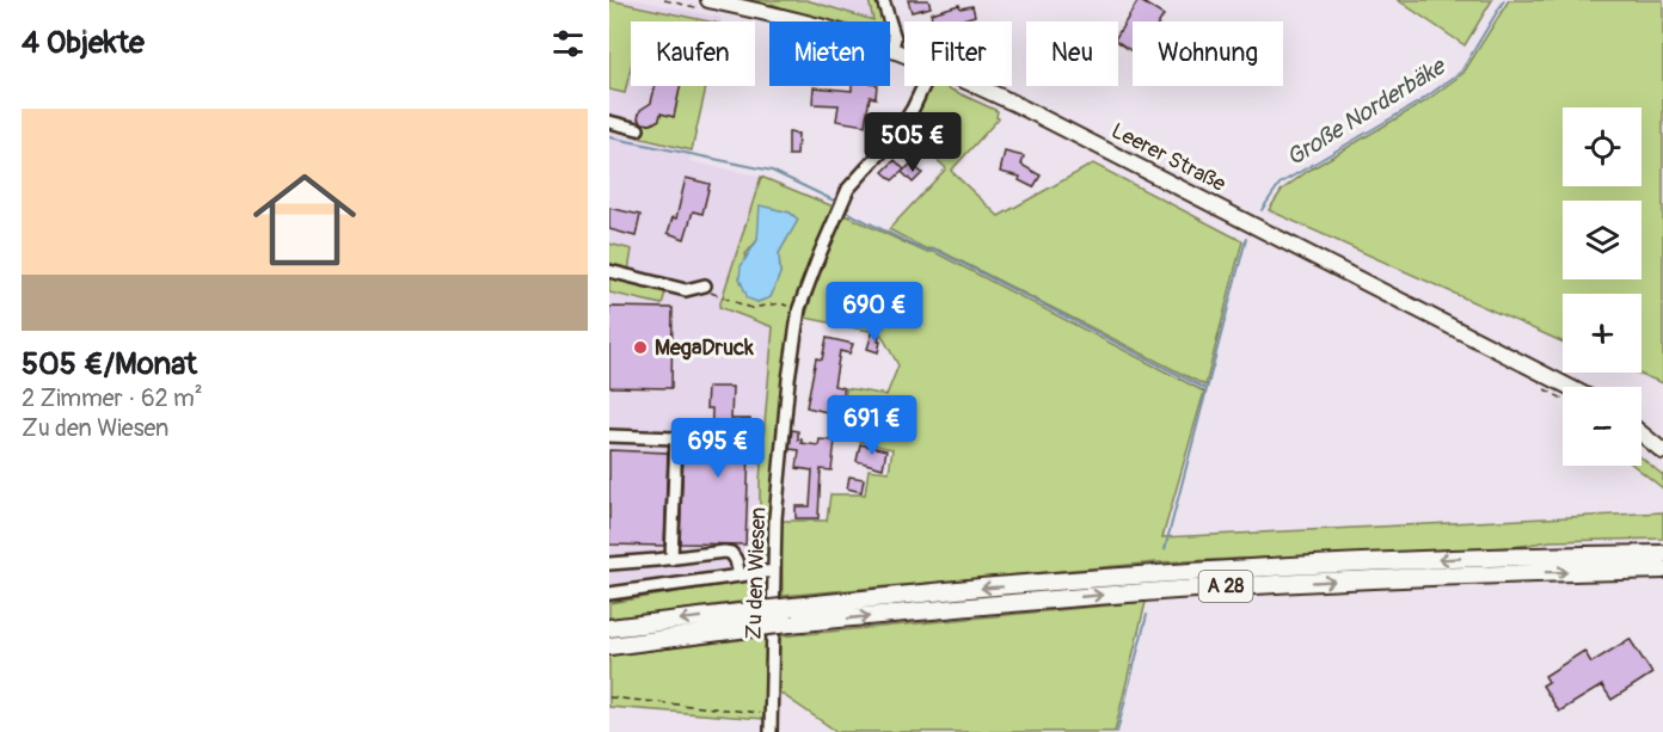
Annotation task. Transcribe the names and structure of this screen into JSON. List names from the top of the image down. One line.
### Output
{"streets":{"highway":["A 28"],"main road":["Leerer Straße"],"street":["Zu den Wiesen"]},"water":["Große Norderbäke"],"places":["MegaDruck"],"page":{"heading":"4 Objekte","chip":["Kaufen","Mieten","Filter","Neu","Wohnung"],"list":[{"name":"505 €/Monat","note":"2 Zimmer · 62 m² · Zu den Wiesen"}],"map_buttons":["+","−"],"price":["505 €","690 €","691 €","695 €"]}}
